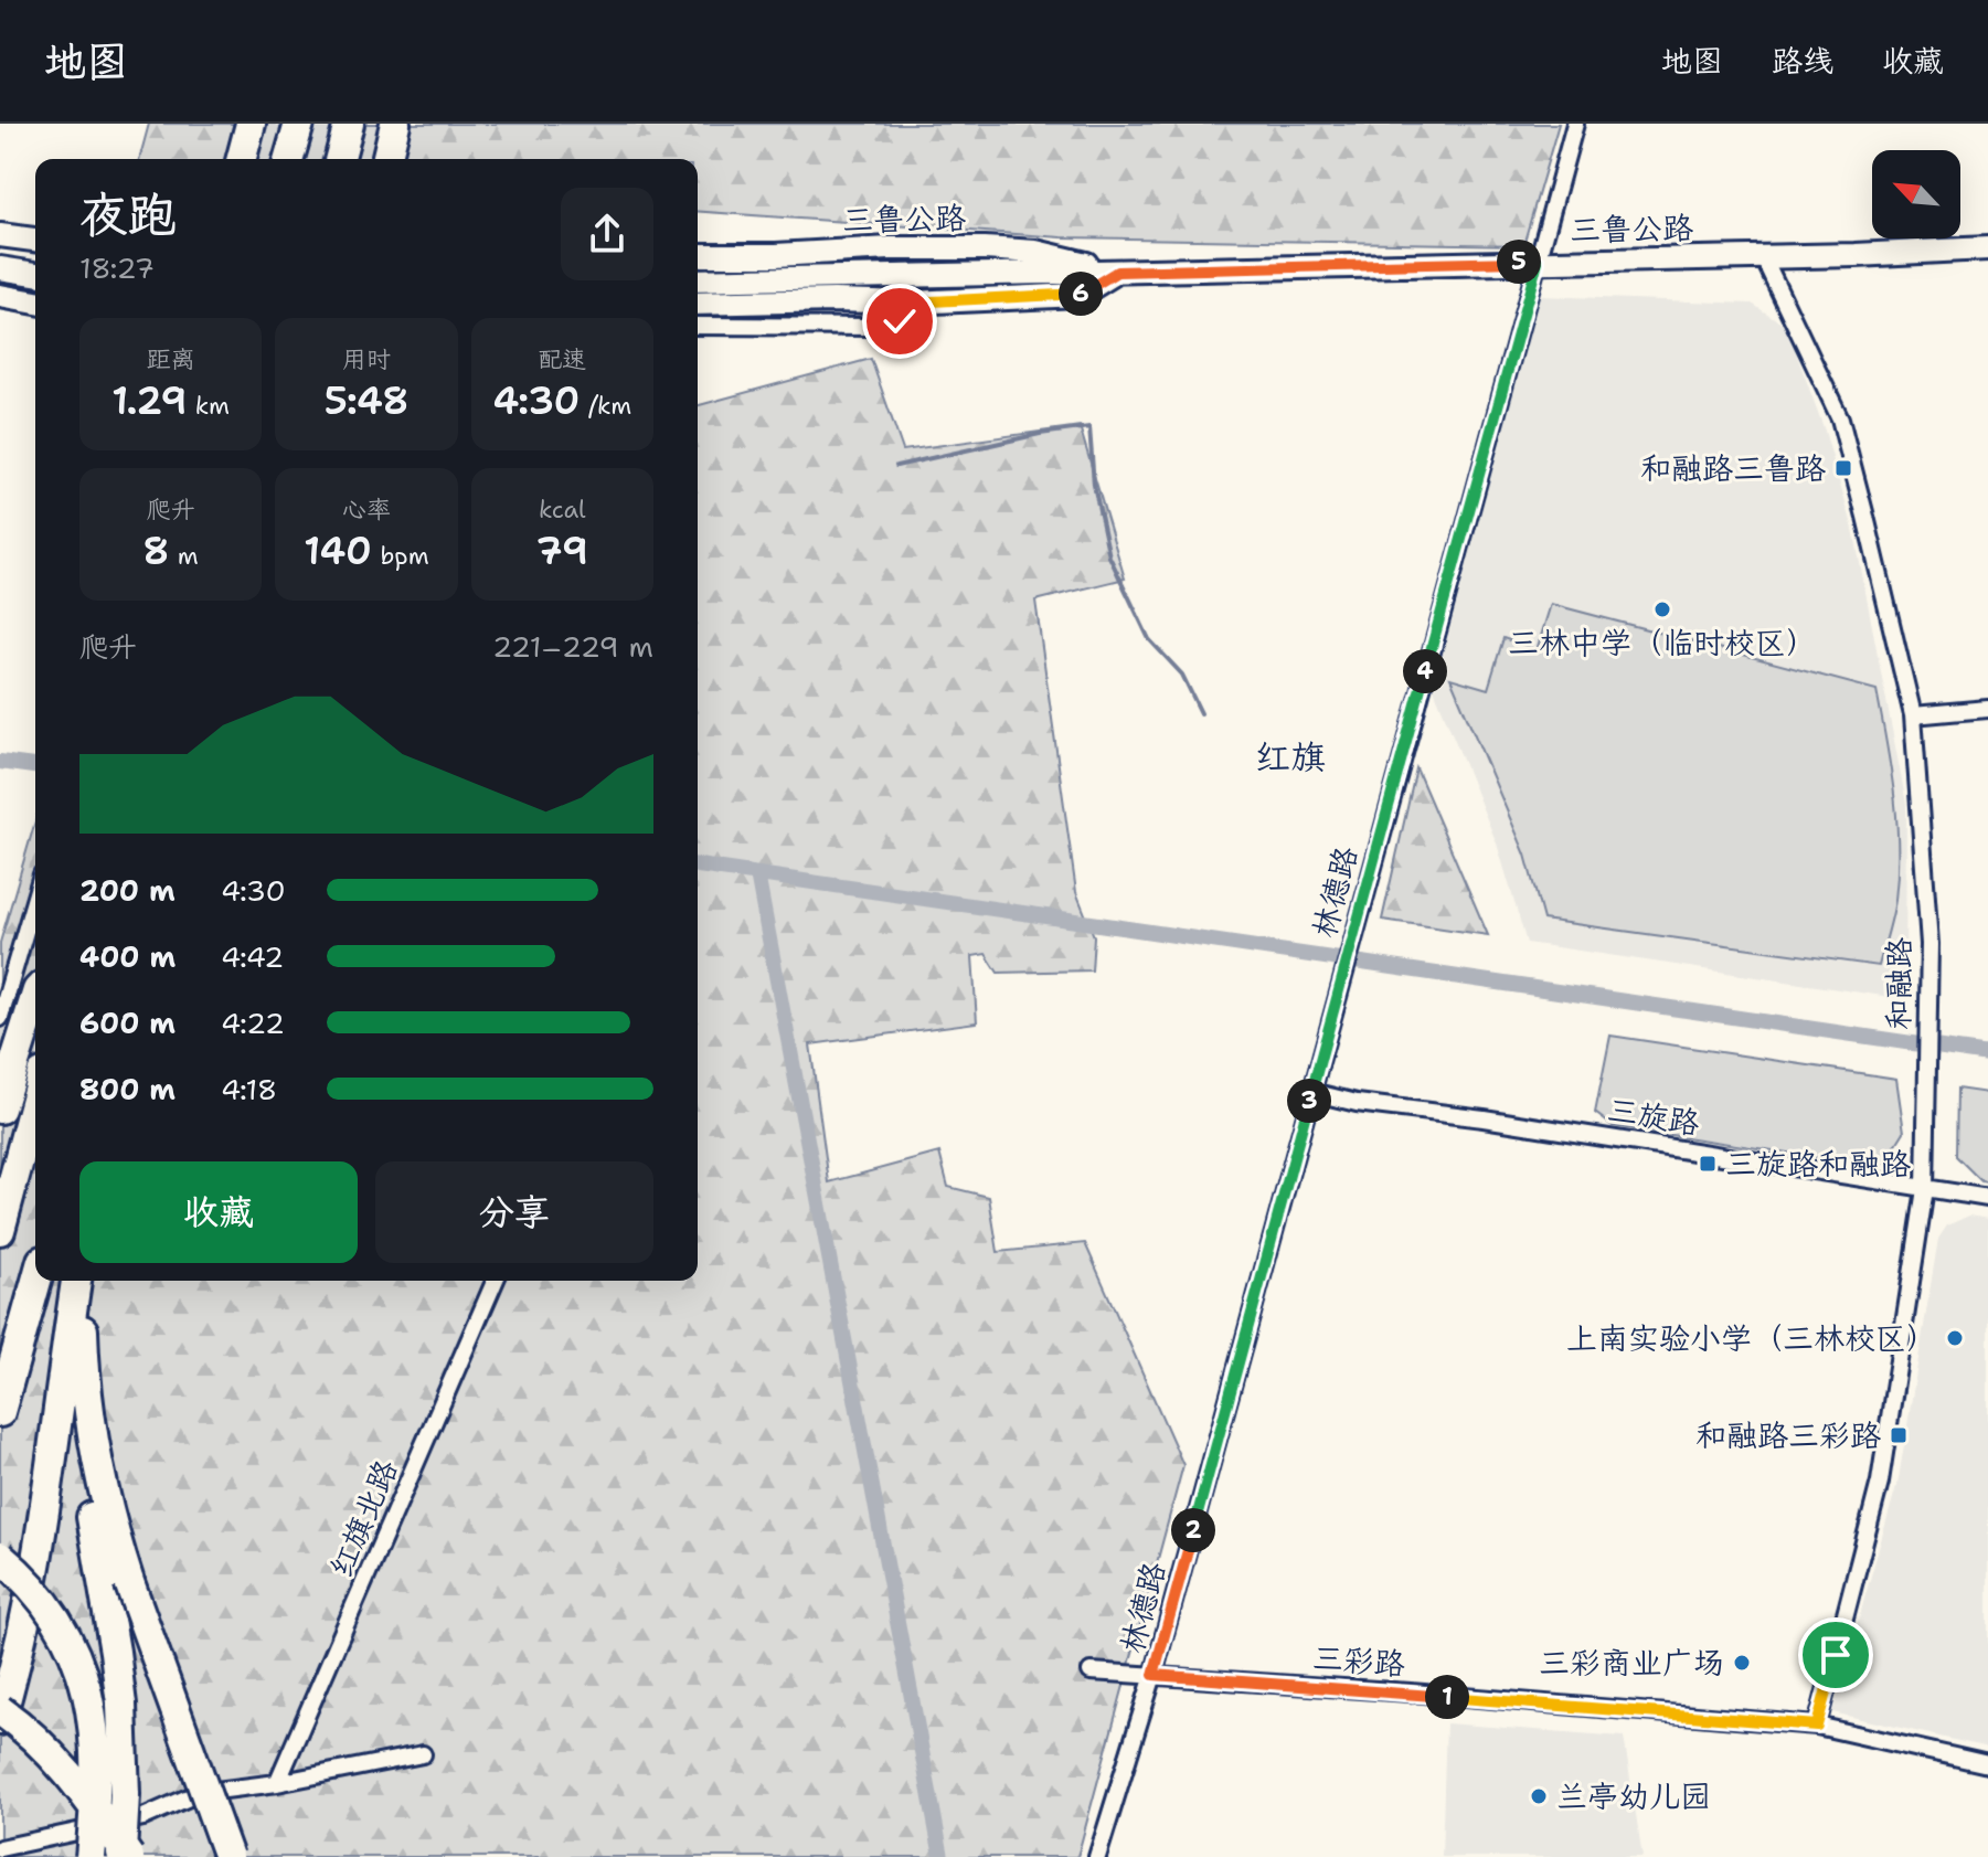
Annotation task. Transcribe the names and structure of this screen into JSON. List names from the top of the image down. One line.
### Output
{"streets":{"main road":["三鲁公路"],"street":["林德路","和融路","三旋路","红旗北路","三彩路"]},"crossings":[["三鲁公路","林德路"],["三鲁公路","和融路"],["林德路","三旋路"],["林德路","三彩路"],["和融路","三旋路"],["和融路","三彩路"]],"districts":["红旗"],"places":{"transit":["和融路三鲁路","三旋路和融路","和融路三彩路"],"other":["三林中学（临时校区）","上南实验小学（三林校区）","三彩商业广场","兰亭幼儿园"]},"north":"top left","page":{"header":"地图","nav":["地图","路线","收藏"],"heading":["夜跑","18:27"],"pins":["5","6","4","3","2","1"],"stats":[["距离","1.29 km"],["用时","5:48"],["配速","4:30 /km"],["爬升","8 m"],["心率","140 bpm"],["kcal","79"]],"chart":["爬升","221–229 m"],"list":[{"name":"200 m","note":"4:30"},{"name":"400 m","note":"4:42"},{"name":"600 m","note":"4:22"},{"name":"800 m","note":"4:18"}],"buttons":["收藏","分享"]}}
